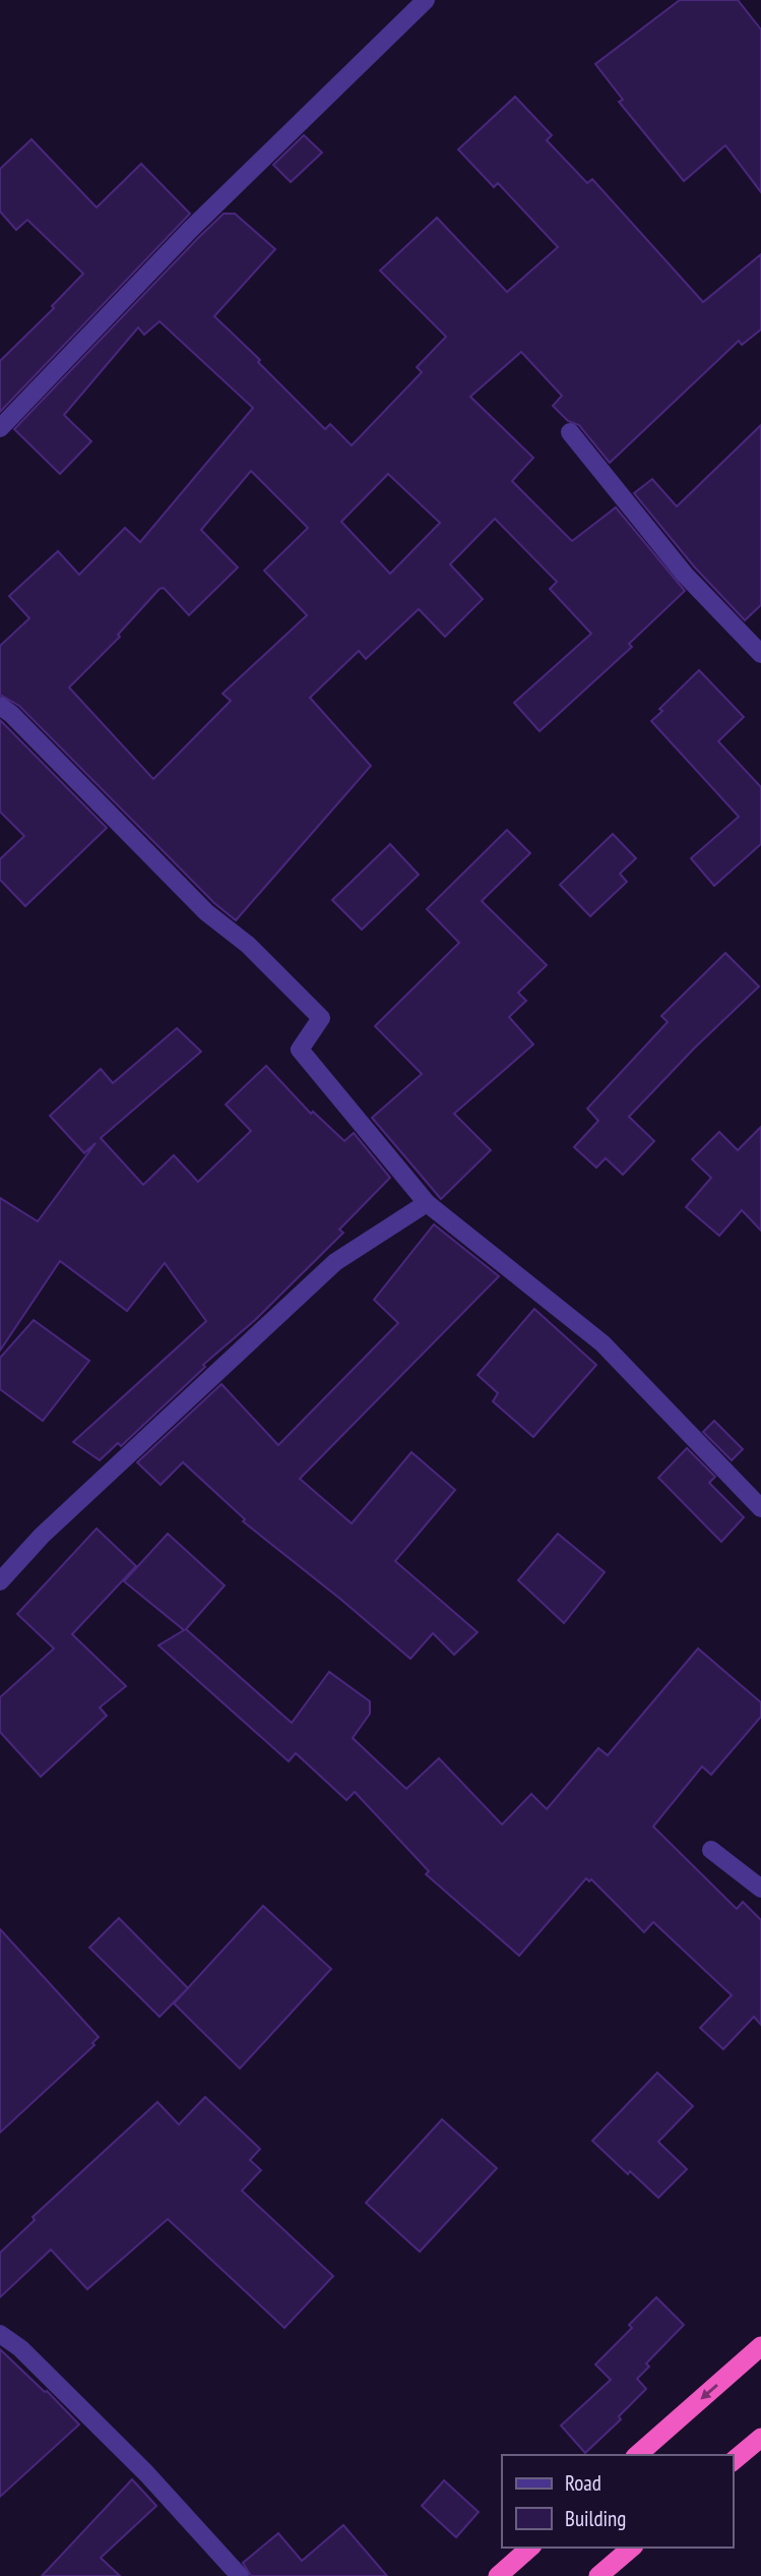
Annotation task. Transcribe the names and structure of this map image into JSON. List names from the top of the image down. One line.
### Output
{"legend":["Road","Building"]}
